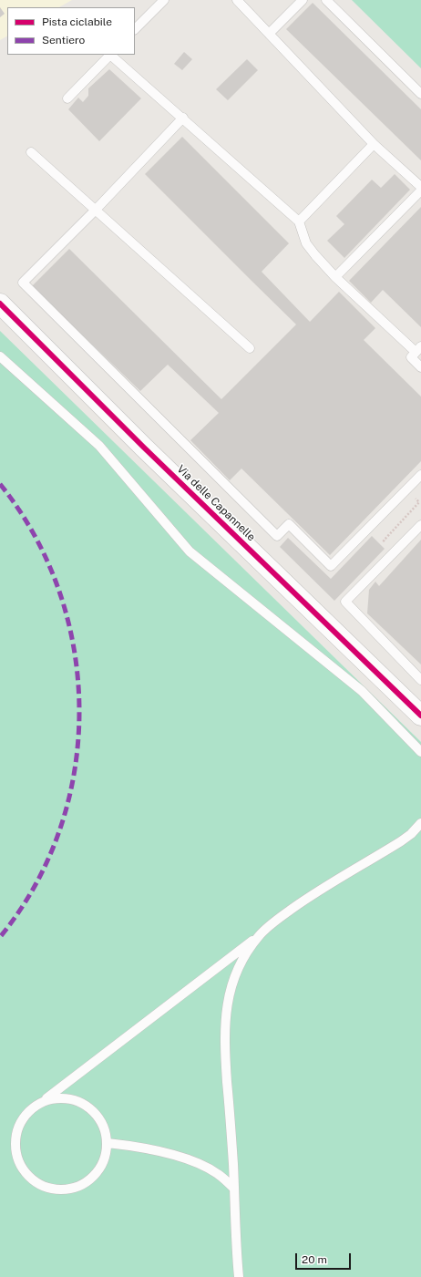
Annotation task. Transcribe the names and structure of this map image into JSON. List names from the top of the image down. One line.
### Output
{"streets":{"street":["Via delle Capannelle"]},"legend":["Pista ciclabile","Sentiero"],"scale_bar":"20 m"}
